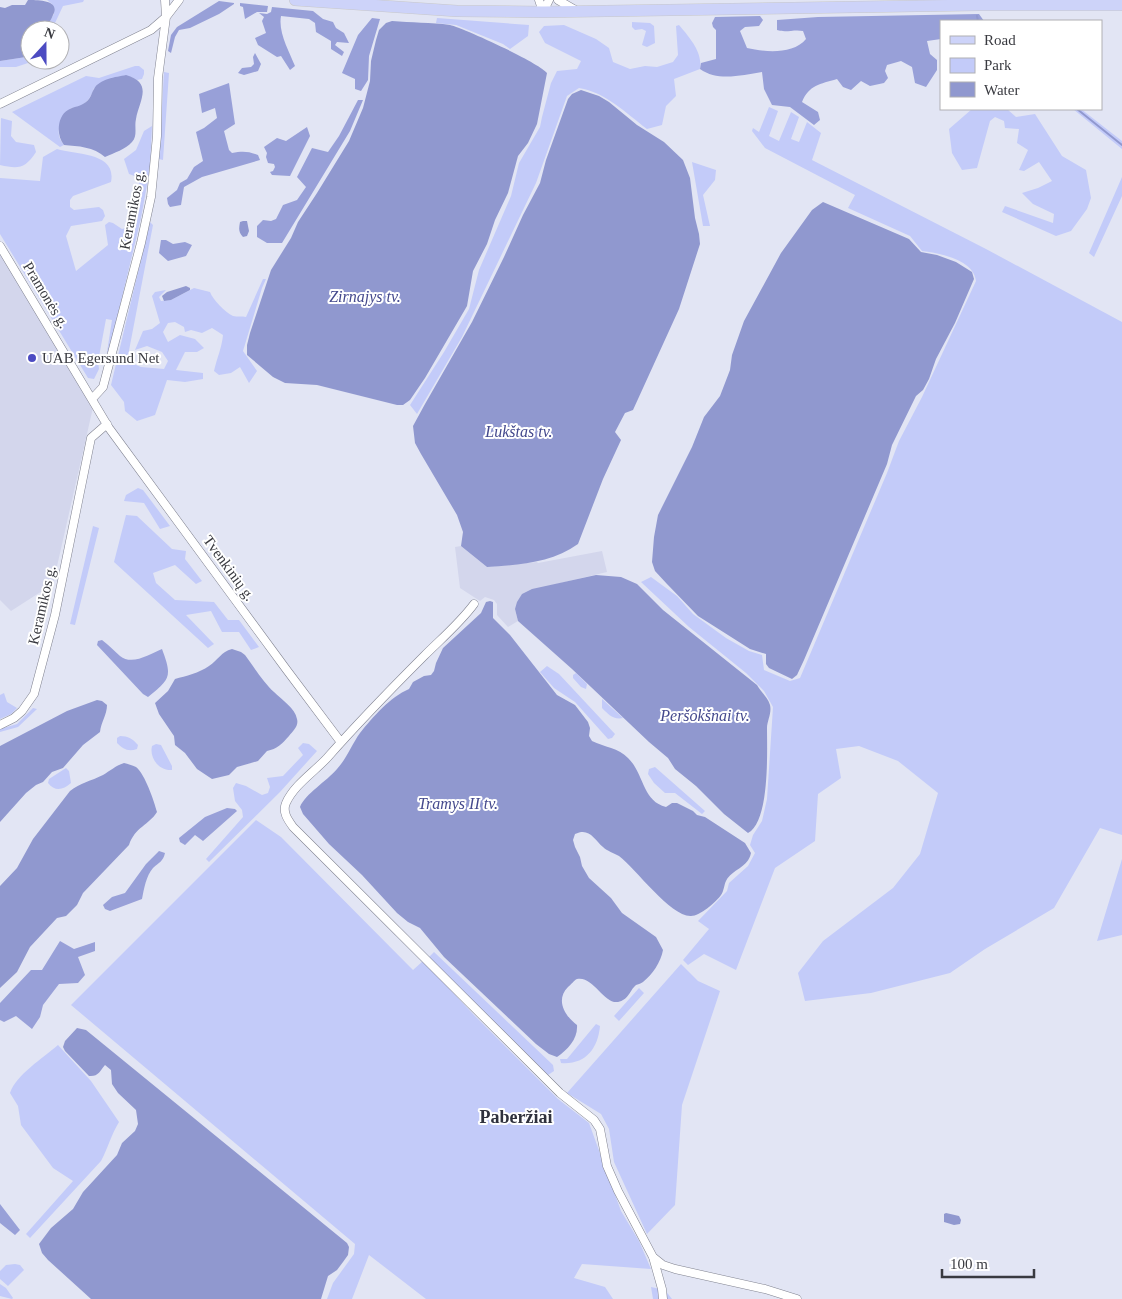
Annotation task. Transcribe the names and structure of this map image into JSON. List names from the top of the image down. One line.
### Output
{"streets":{"street":["Keramikos g.","Pramonės g.","Tvenkinių g."]},"crossings":[["Keramikos g.","Pramonės g."],["Keramikos g.","Tvenkinių g."],["Pramonės g.","Tvenkinių g."]],"districts":["Paberžiai"],"water":["Zirnajys tv.","Lukštas tv.","Peršokšnai tv.","Tramys II tv."],"places":["UAB Egersund Net"],"legend":["Road","Park","Water"],"scale_bar":"100 m","north":"top"}
